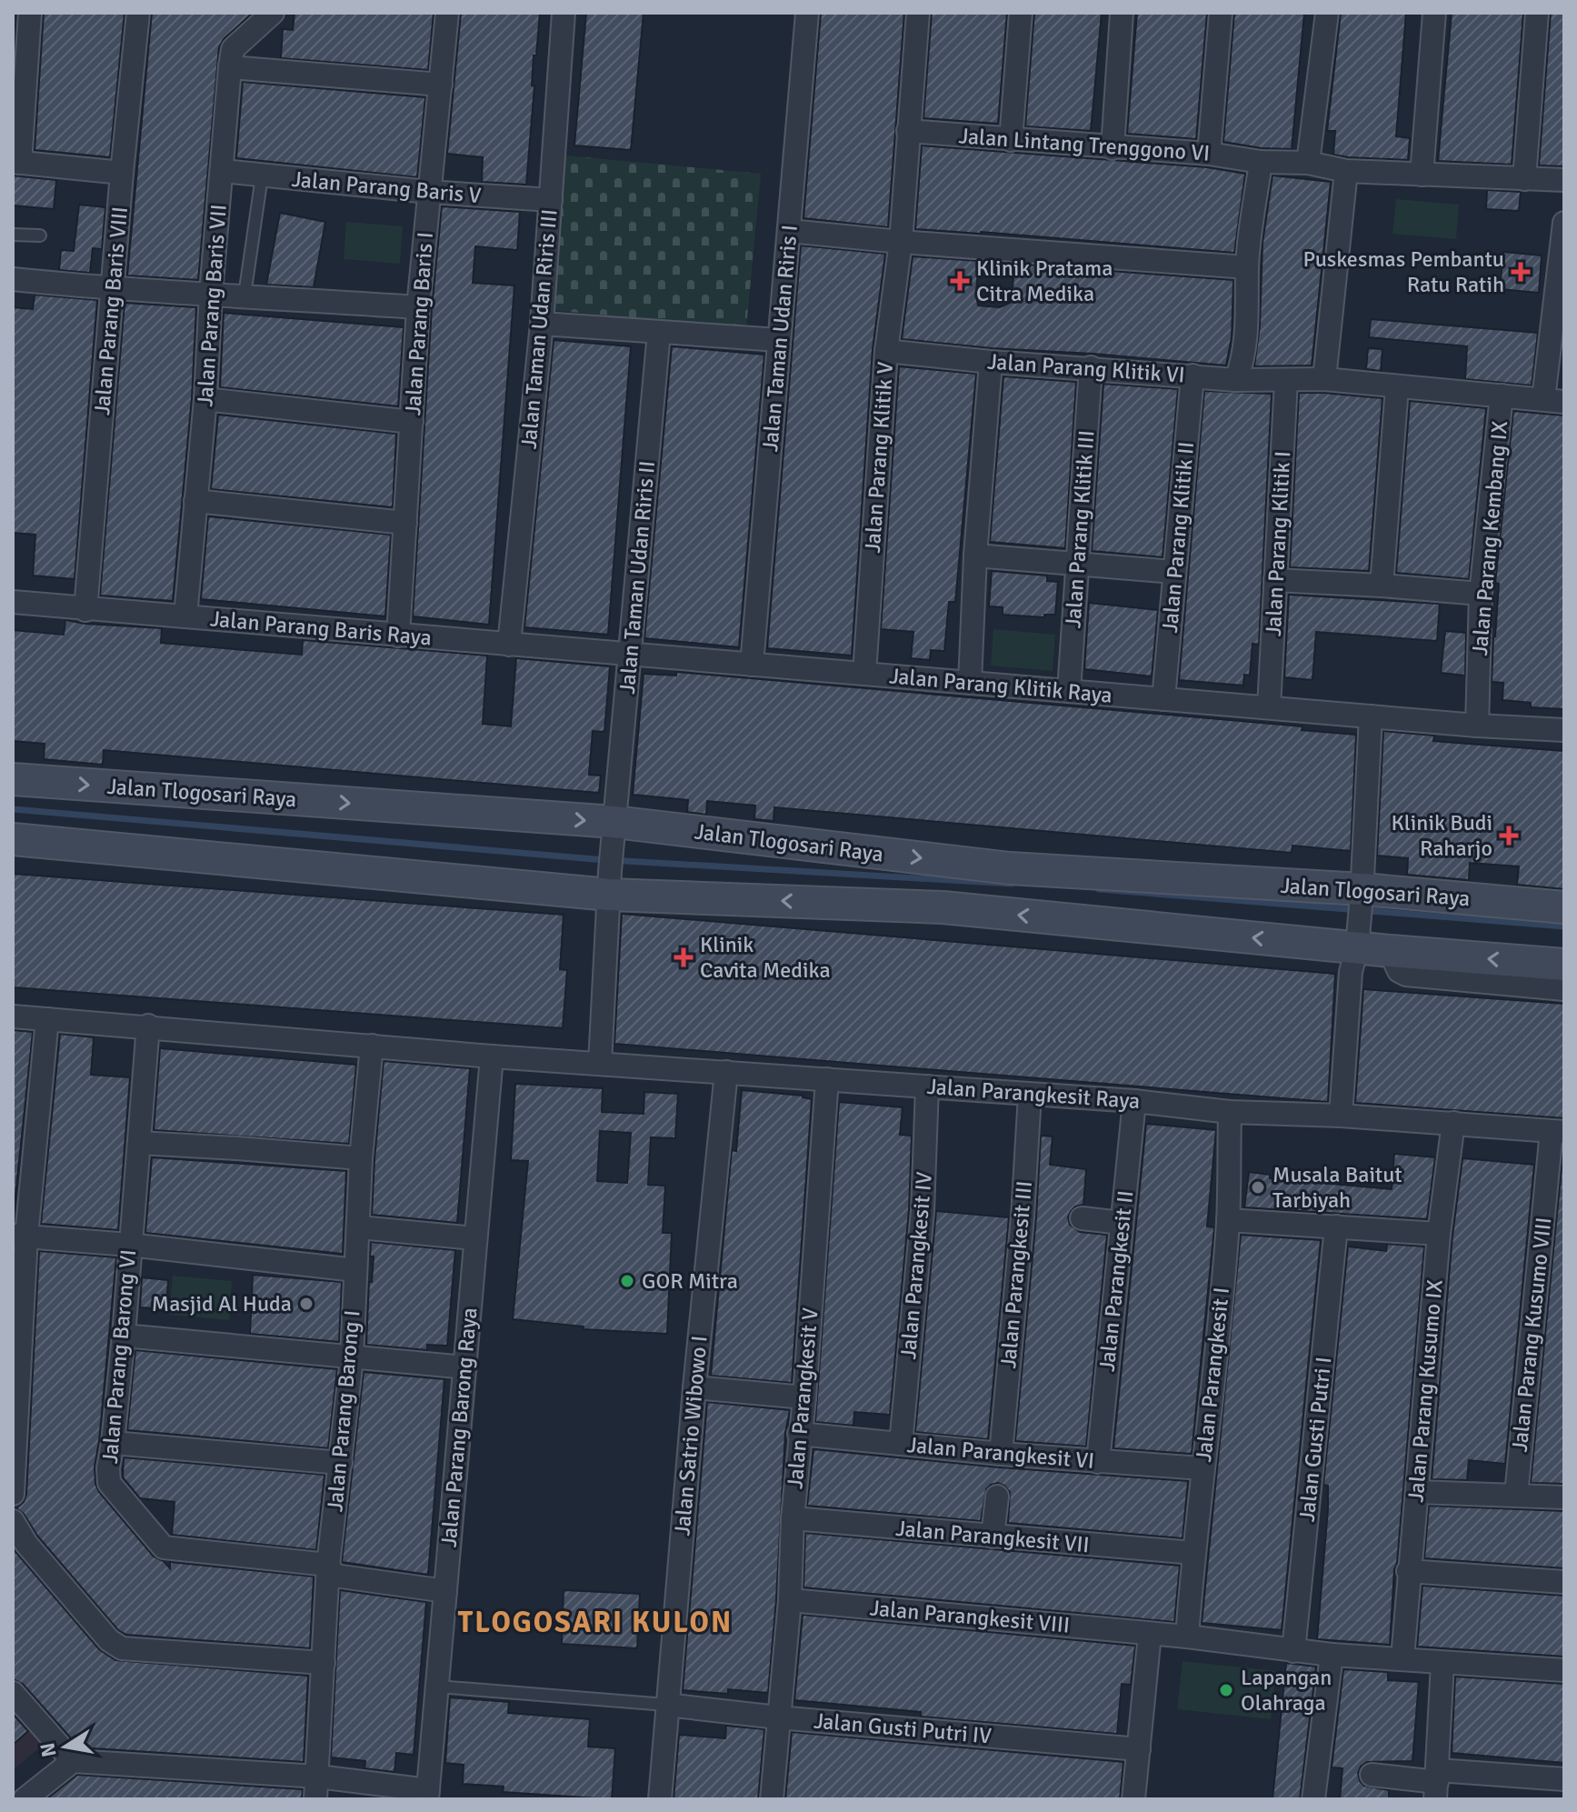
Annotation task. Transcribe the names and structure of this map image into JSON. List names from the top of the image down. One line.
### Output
{"streets":{"street":["Jalan Lintang Trenggono VI","Jalan Parang Baris V","Jalan Parang Baris VII","Jalan Parang Baris VIII","Jalan Parang Baris I","Jalan Taman Udan Riris III","Jalan Taman Udan Riris I","Jalan Parang Klitik VI","Jalan Parang Klitik V","Jalan Parang Klitik III","Jalan Parang Klitik II","Jalan Parang Kembang IX","Jalan Parang Klitik I","Jalan Taman Udan Riris II","Jalan Parang Baris Raya","Jalan Parang Klitik Raya","Jalan Tlogosari Raya","Jalan Parangkesit Raya","Jalan Parangkesit IV","Jalan Parangkesit III","Jalan Parangkesit II","Jalan Parang Kusumo VIII","Jalan Parang Barong VI","Jalan Parangkesit I","Jalan Parang Kusumo IX","Jalan Parangkesit V","Jalan Parang Barong I","Jalan Parang Barong Raya","Jalan Satrio Wibowo I","Jalan Gusti Putri I","Jalan Parangkesit VI","Jalan Parangkesit VII","Jalan Parangkesit VIII","Jalan Gusti Putri IV"]},"crossings":[["Jalan Lintang Trenggono VI","Jalan Parang Klitik V"],["Jalan Parang Baris V","Jalan Parang Baris VII"],["Jalan Parang Baris V","Jalan Parang Baris I"],["Jalan Parang Baris V","Jalan Taman Udan Riris III"],["Jalan Parang Baris VII","Jalan Parang Baris Raya"],["Jalan Parang Baris VIII","Jalan Parang Baris Raya"],["Jalan Parang Baris I","Jalan Parang Baris Raya"],["Jalan Taman Udan Riris III","Jalan Parang Baris Raya"],["Jalan Taman Udan Riris I","Jalan Parang Klitik Raya"],["Jalan Parang Klitik VI","Jalan Parang Klitik V"],["Jalan Parang Klitik VI","Jalan Parang Klitik III"],["Jalan Parang Klitik VI","Jalan Parang Klitik II"],["Jalan Parang Klitik VI","Jalan Parang Kembang IX"],["Jalan Parang Klitik VI","Jalan Parang Klitik I"],["Jalan Parang Klitik V","Jalan Parang Klitik Raya"],["Jalan Parang Klitik III","Jalan Parang Klitik Raya"],["Jalan Parang Klitik II","Jalan Parang Klitik Raya"],["Jalan Parang Kembang IX","Jalan Parang Klitik Raya"],["Jalan Parang Klitik I","Jalan Parang Klitik Raya"],["Jalan Taman Udan Riris II","Jalan Parang Baris Raya"],["Jalan Taman Udan Riris II","Jalan Parang Klitik Raya"],["Jalan Taman Udan Riris II","Jalan Tlogosari Raya"],["Jalan Parang Baris Raya","Jalan Parang Klitik Raya"],["Jalan Parangkesit Raya","Jalan Parangkesit IV"],["Jalan Parangkesit Raya","Jalan Parangkesit III"],["Jalan Parangkesit Raya","Jalan Parangkesit II"],["Jalan Parangkesit Raya","Jalan Parang Kusumo VIII"],["Jalan Parangkesit Raya","Jalan Parangkesit I"],["Jalan Parangkesit Raya","Jalan Parang Kusumo IX"],["Jalan Parangkesit Raya","Jalan Parangkesit V"],["Jalan Parangkesit Raya","Jalan Satrio Wibowo I"],["Jalan Parangkesit IV","Jalan Parangkesit VI"],["Jalan Parangkesit III","Jalan Parangkesit VI"],["Jalan Parangkesit II","Jalan Parangkesit VI"],["Jalan Parang Barong VI","Jalan Parang Barong I"],["Jalan Parang Barong VI","Jalan Parang Barong Raya"],["Jalan Parangkesit I","Jalan Parangkesit VI"],["Jalan Parangkesit I","Jalan Parangkesit VII"],["Jalan Parangkesit I","Jalan Parangkesit VIII"],["Jalan Parang Kusumo IX","Jalan Parangkesit VIII"],["Jalan Parangkesit V","Jalan Parangkesit VI"],["Jalan Parangkesit V","Jalan Parangkesit VII"],["Jalan Parangkesit V","Jalan Parangkesit VIII"],["Jalan Parangkesit V","Jalan Gusti Putri IV"],["Jalan Satrio Wibowo I","Jalan Gusti Putri IV"],["Jalan Gusti Putri I","Jalan Parangkesit VIII"]],"districts":["TLOGOSARI KULON"],"places":{"health":["Puskesmas Pembantu Ratu Ratih","Klinik Pratama Citra Medika","Klinik Budi Raharjo","Klinik Cavita Medika"],"other":["Musala Baitut Tarbiyah","GOR Mitra","Masjid Al Huda","Lapangan Olahraga"]},"north":"left"}
